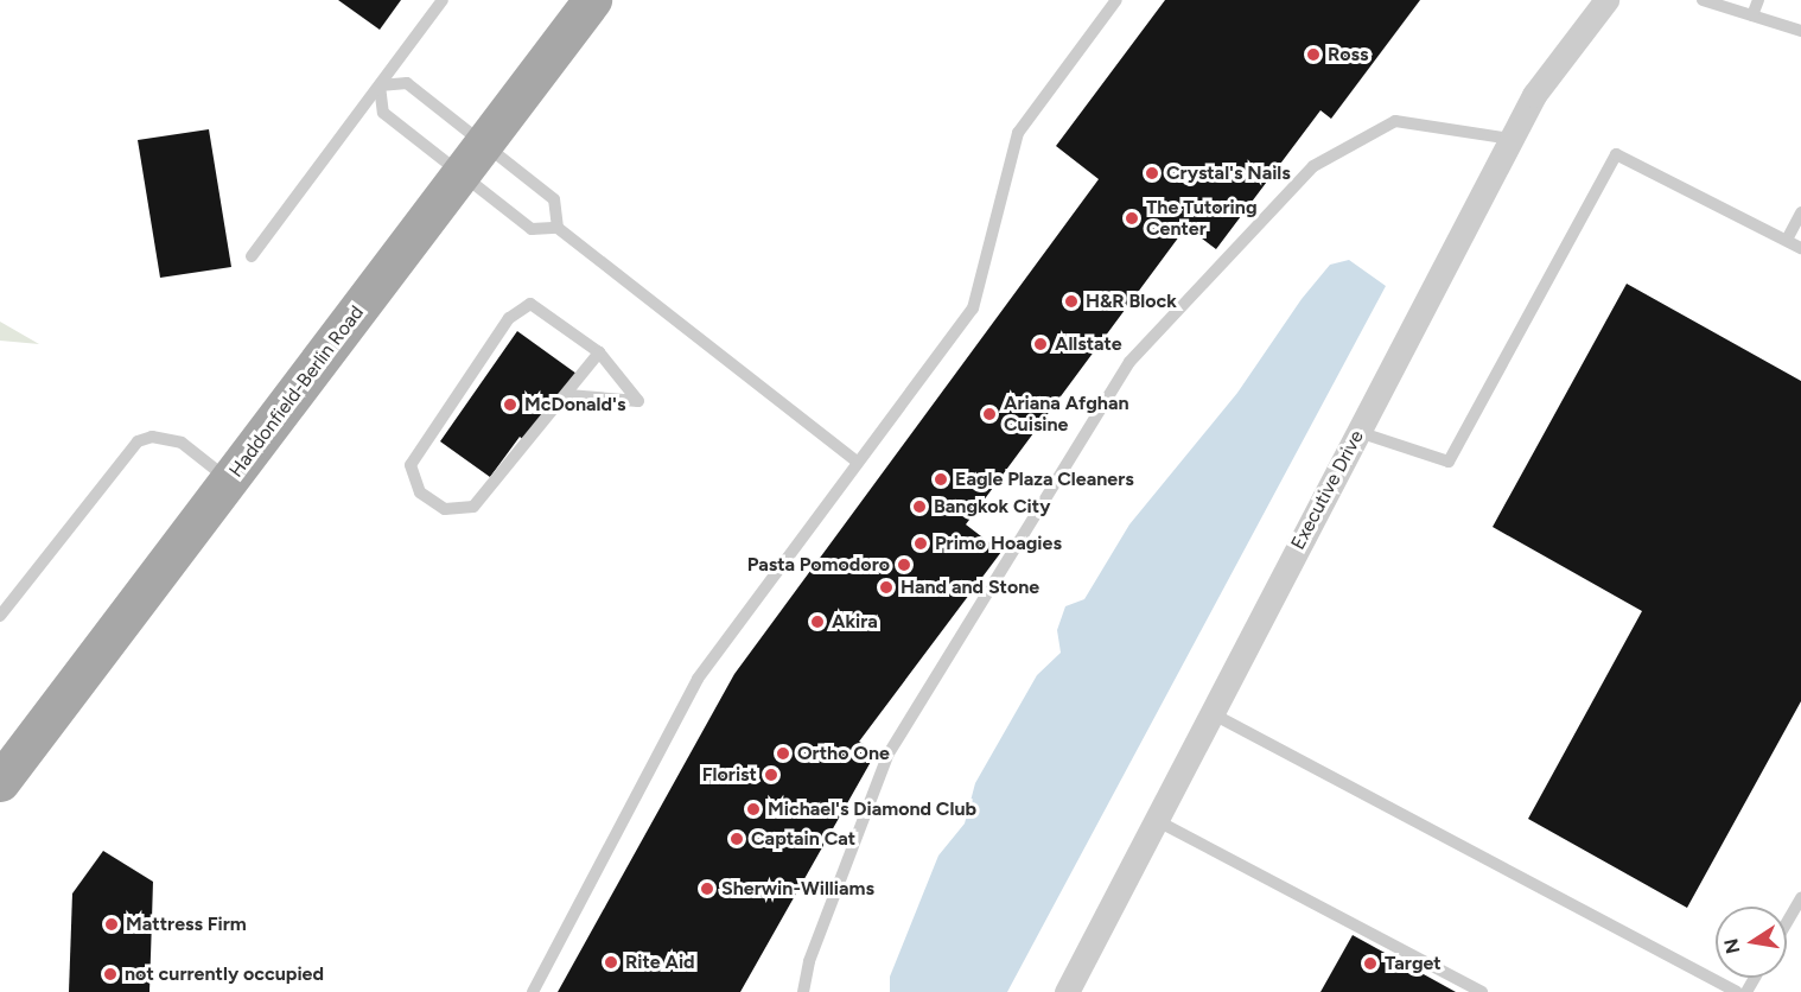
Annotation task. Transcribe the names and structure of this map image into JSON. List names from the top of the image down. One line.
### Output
{"streets":{"main road":["Haddonfield-Berlin Road"],"street":["Executive Drive"]},"places":["Ross","Crystal's Nails","The Tutoring Center","H&R Block","Allstate","McDonald's","Ariana Afghan Cuisine","Eagle Plaza Cleaners","Bangkok City","Primo Hoagies","Pasta Pomodoro","Hand and Stone","Akira","Ortho One","Florist","Michael's Diamond Club","Captain Cat","Sherwin-Williams","Mattress Firm","Rite Aid","Target","not currently occupied"],"north":"left"}
